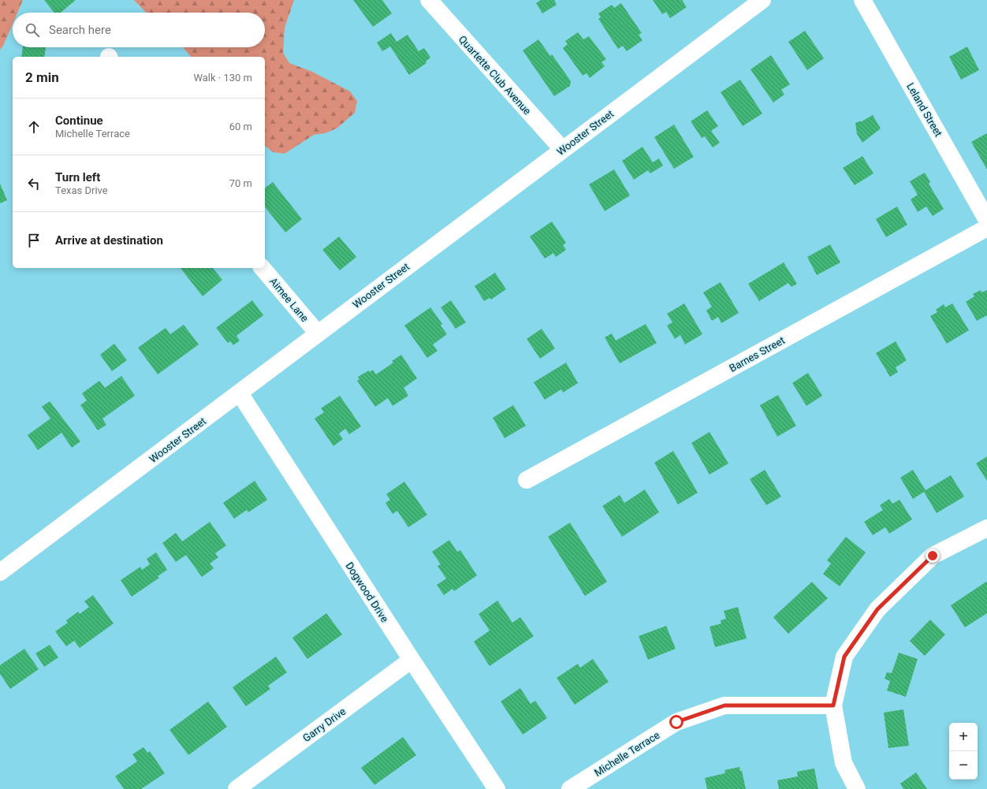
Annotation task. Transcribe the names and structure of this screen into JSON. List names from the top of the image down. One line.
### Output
{"streets":{"street":["Quartette Club Avenue","Leland Street","Wooster Street","Aimee Lane","Barnes Street","Dogwood Drive","Garry Drive","Michelle Terrace"]},"crossings":[["Quartette Club Avenue","Wooster Street"],["Wooster Street","Aimee Lane"],["Wooster Street","Dogwood Drive"],["Dogwood Drive","Garry Drive"]],"page":{"search":"Search here","heading":["2 min","Walk · 130 m"],"list":[["Continue","Michelle Terrace","60 m"],["Turn left","Texas Drive","70 m"],"Arrive at destination"],"map_buttons":["+","−"]}}
